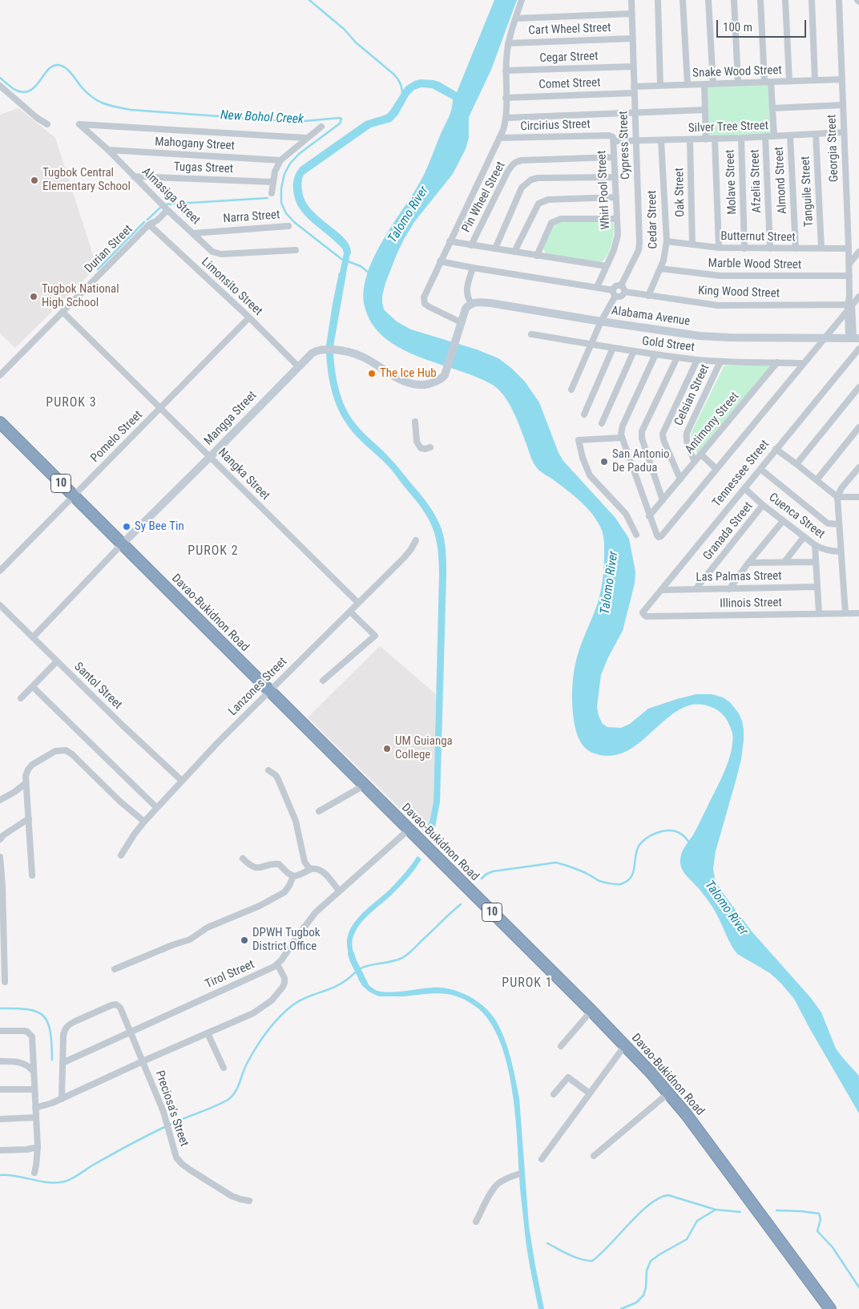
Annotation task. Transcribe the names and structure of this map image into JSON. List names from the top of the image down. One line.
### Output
{"streets":{"highway":["10","Davao-Bukidnon Road"],"street":["Cart Wheel Street","Cegar Street","Snake Wood Street","Comet Street","Circirius Street","Silver Tree Street","Mahogany Street","Cypress Street","Georgia Street","Tugas Street","Almond Street","Afzelia Street","Molave Street","Whirl Pool Street","Tanguile Street","Oak Street","Almasiga Street","Pin Wheel Street","Narra Street","Cedar Street","Butternut Street","Durian Street","Marble Wood Street","Limonsito Street","King Wood Street","Alabama Avenue","Gold Street","Celsian Street","Mangga Street","Antimony Street","Pomelo Street","Tennessee Street","Nangka Street","Cuenca Street","Granada Street","Las Palmas Street","Illinois Street","Santol Street","Lanzones Street","Tirol Street","Preciosa's Street"]},"crossings":[["Cart Wheel Street","Cypress Street"],["Cegar Street","Cypress Street"],["Snake Wood Street","Comet Street"],["Snake Wood Street","Cypress Street"],["Snake Wood Street","Georgia Street"],["Comet Street","Cypress Street"],["Circirius Street","Silver Tree Street"],["Circirius Street","Whirl Pool Street"],["Silver Tree Street","Cypress Street"],["Silver Tree Street","Georgia Street"],["Silver Tree Street","Almond Street"],["Silver Tree Street","Afzelia Street"],["Silver Tree Street","Molave Street"],["Silver Tree Street","Whirl Pool Street"],["Silver Tree Street","Tanguile Street"],["Silver Tree Street","Oak Street"],["Silver Tree Street","Cedar Street"],["Mahogany Street","Almasiga Street"],["Cypress Street","King Wood Street"],["Georgia Street","Butternut Street"],["Georgia Street","Marble Wood Street"],["Georgia Street","King Wood Street"],["Georgia Street","Alabama Avenue"],["Tugas Street","Almasiga Street"],["Almond Street","Butternut Street"],["Afzelia Street","Butternut Street"],["Molave Street","Butternut Street"],["Whirl Pool Street","Pin Wheel Street"],["Tanguile Street","Butternut Street"],["Oak Street","Butternut Street"],["Almasiga Street","Narra Street"],["Almasiga Street","Durian Street"],["Cedar Street","Butternut Street"],["Cedar Street","Marble Wood Street"],["Cedar Street","King Wood Street"],["Durian Street","Limonsito Street"],["Durian Street","Nangka Street"],["Limonsito Street","Mangga Street"],["Limonsito Street","Pomelo Street"],["Gold Street","Celsian Street"],["Gold Street","Antimony Street"],["Celsian Street","Antimony Street"],["Mangga Street","Nangka Street"],["Mangga Street","Davao-Bukidnon Road"],["Mangga Street","Santol Street"],["Pomelo Street","Nangka Street"],["Pomelo Street","Davao-Bukidnon Road"],["Tennessee Street","Cuenca Street"],["Tennessee Street","Las Palmas Street"],["Tennessee Street","Illinois Street"],["Nangka Street","Lanzones Street"],["Cuenca Street","Granada Street"],["Granada Street","Las Palmas Street"],["Davao-Bukidnon Road","Lanzones Street"],["Davao-Bukidnon Road","Tirol Street"],["Santol Street","Lanzones Street"],["Tirol Street","Preciosa's Street"]],"districts":["PUROK 3","PUROK 2","PUROK 1"],"water":["New Bohol Creek","Talomo River"],"places":["Tugbok Central Elementary School","Tugbok National High School","The Ice Hub","San Antonio De Padua","Sy Bee Tin","UM Guianga College","DPWH Tugbok District Office"],"scale_bar":"100 m"}
